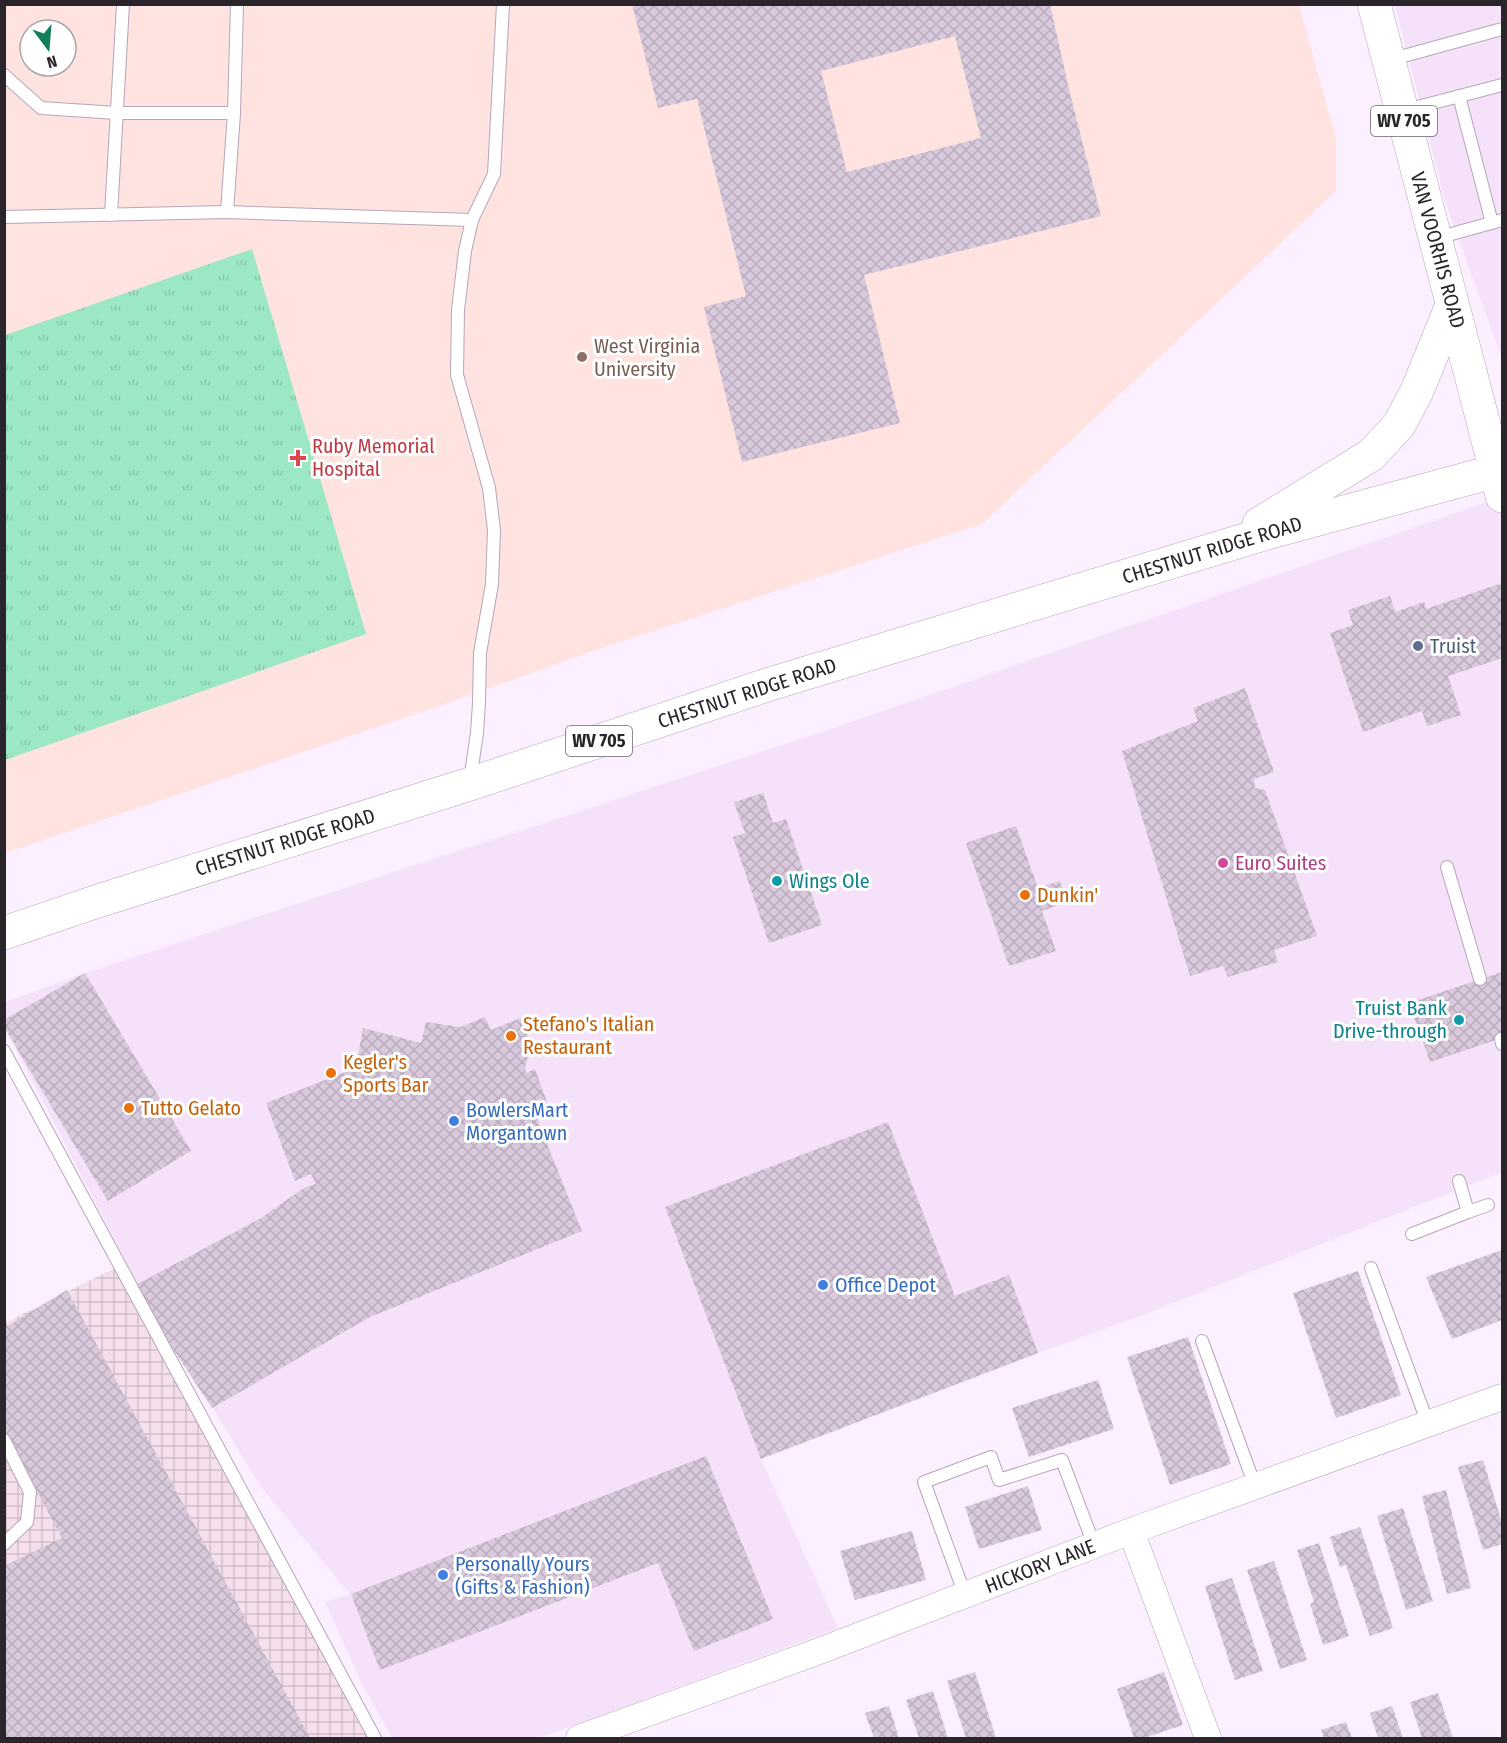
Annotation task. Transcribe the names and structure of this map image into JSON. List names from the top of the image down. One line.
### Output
{"streets":{"main road":["WV 705","VAN VOORHIS ROAD","CHESTNUT RIDGE ROAD"],"street":["HICKORY LANE"]},"crossings":[["VAN VOORHIS ROAD","CHESTNUT RIDGE ROAD"]],"places":{"other":["West Virginia University","Truist","Euro Suites","Wings Ole","Dunkin'","Truist Bank Drive-through","Stefano's Italian Restaurant","Kegler's Sports Bar","Tutto Gelato","BowlersMart Morgantown","Office Depot","Personally Yours (Gifts & Fashion)"],"health":["Ruby Memorial Hospital"]},"north":"bottom"}
